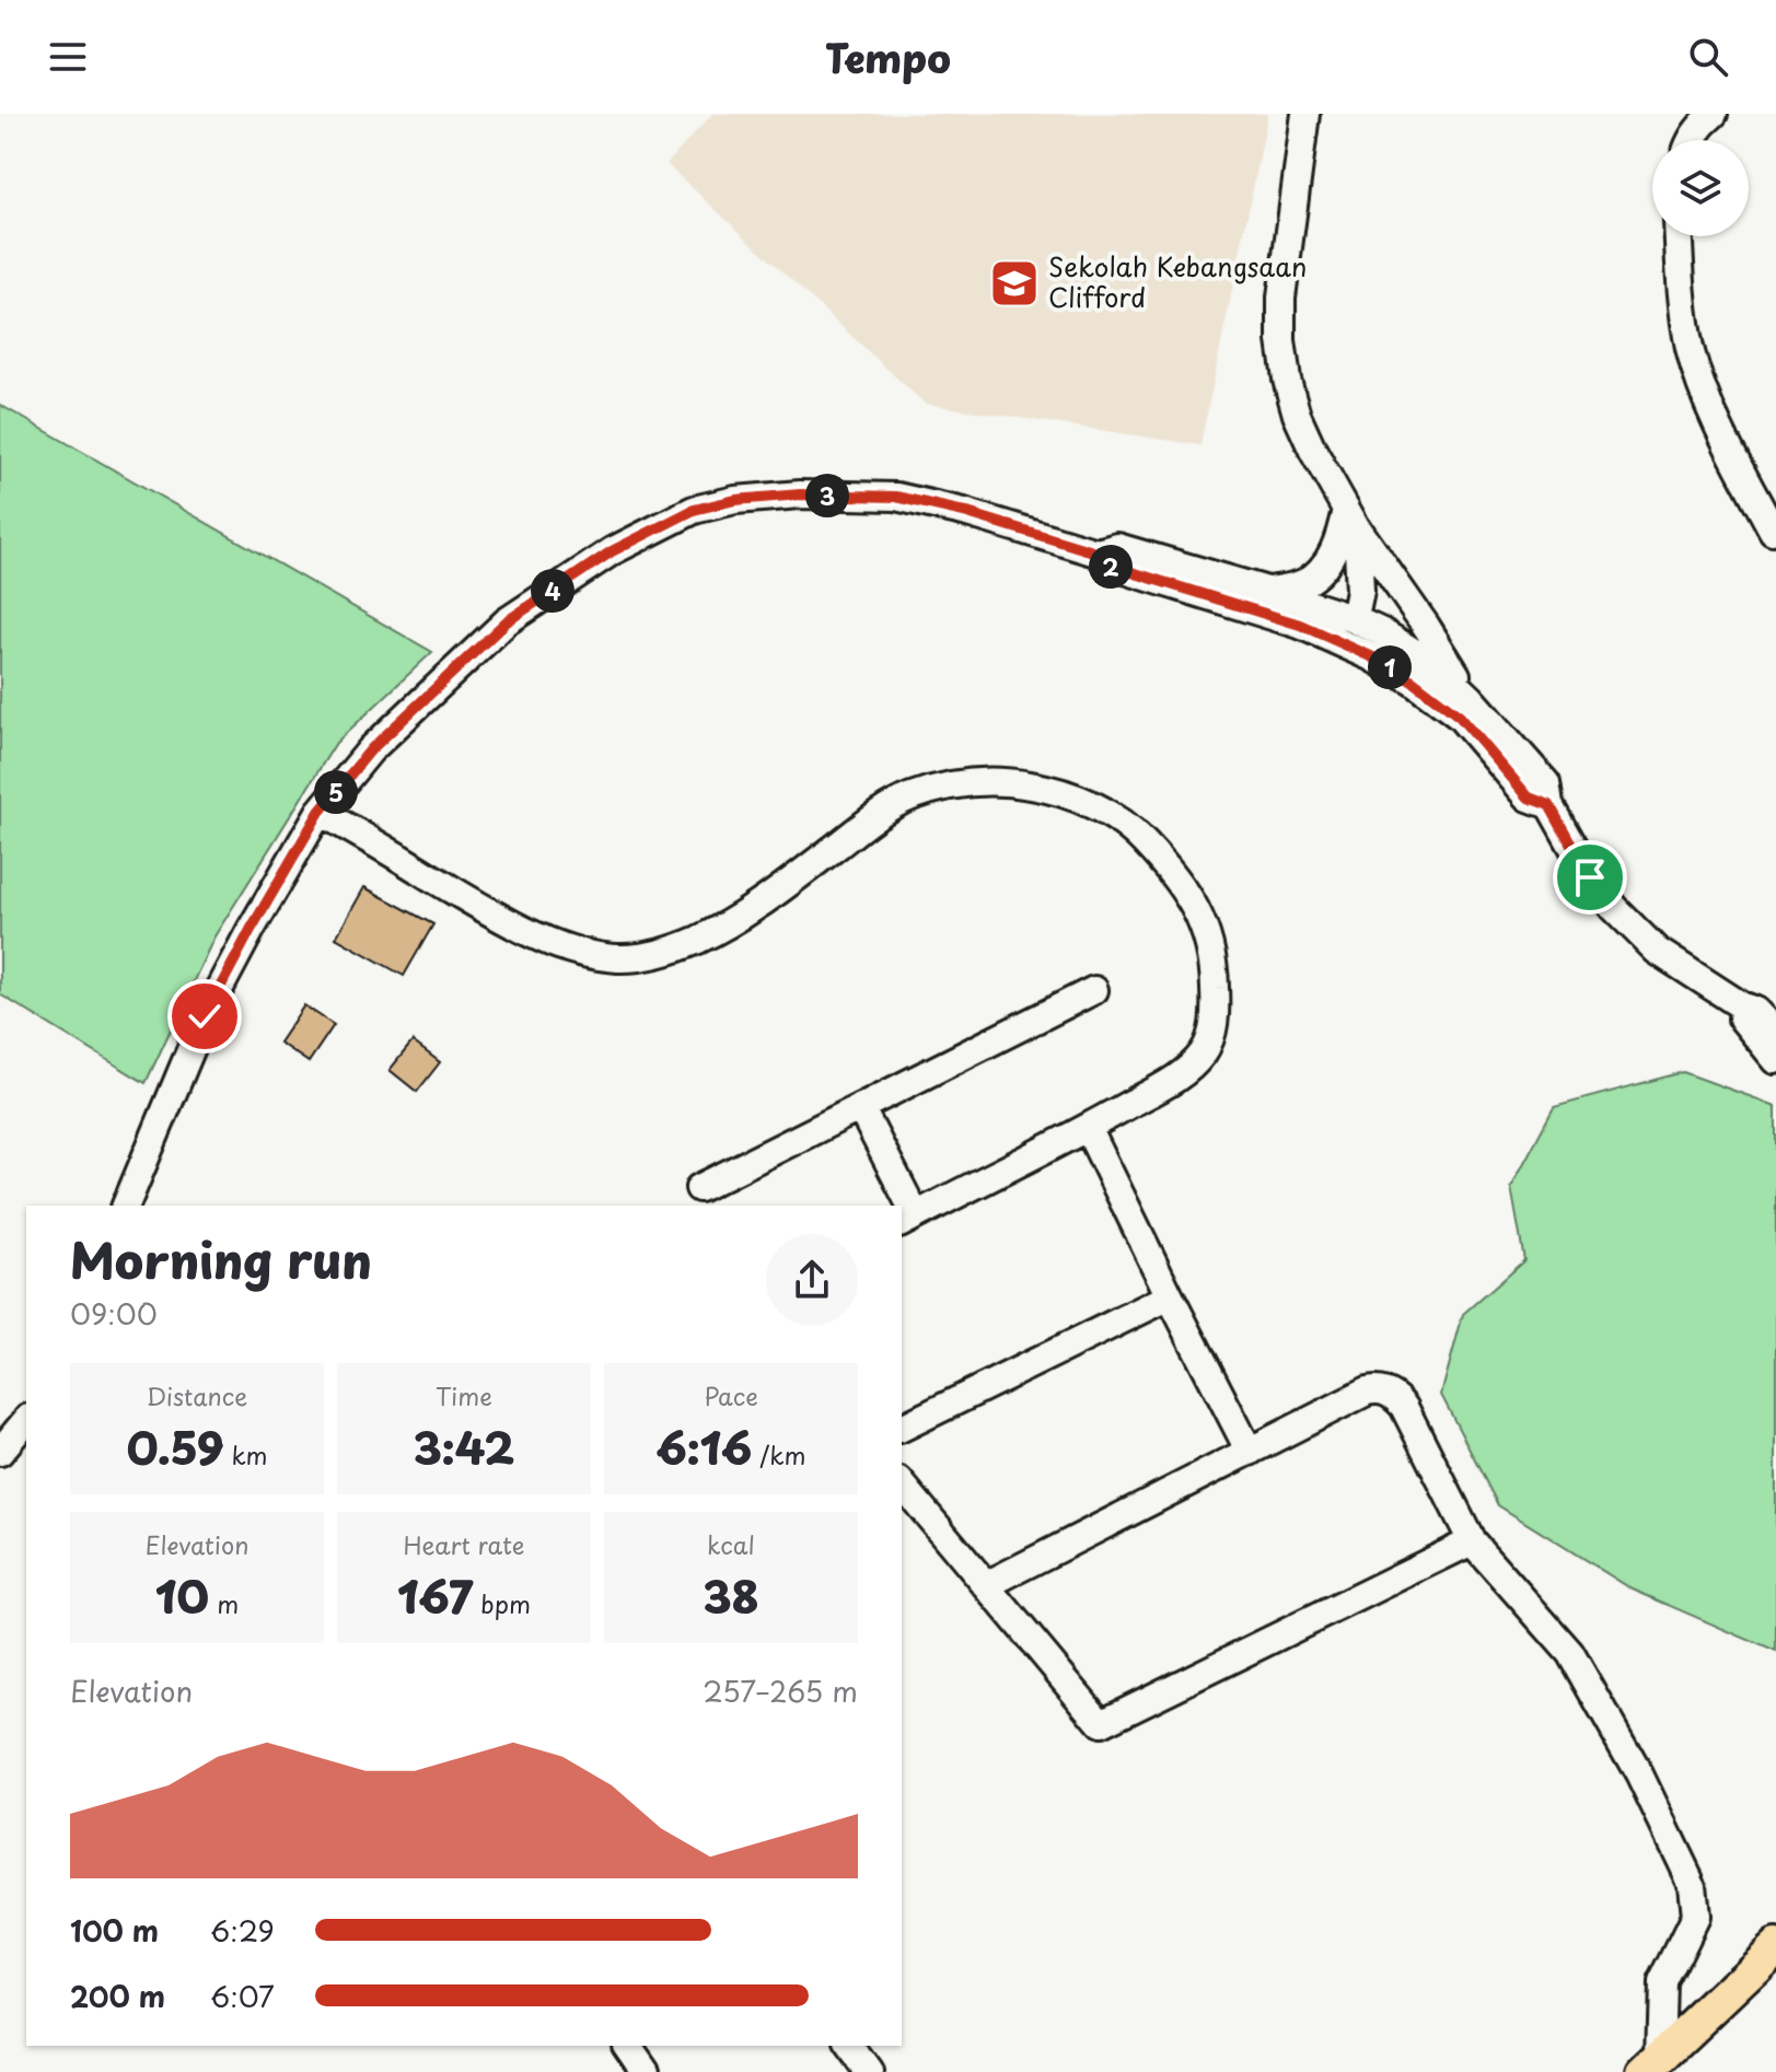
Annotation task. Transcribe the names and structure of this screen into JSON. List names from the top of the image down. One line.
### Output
{"places":{"school or university":["Sekolah Kebangsaan Clifford"]},"page":{"header":"Tempo","pins":["3","2","4","1","5"],"heading":["Morning run","09:00"],"stats":[["Distance","0.59 km"],["Time","3:42"],["Pace","6:16 /km"],["Elevation","10 m"],["Heart rate","167 bpm"],["kcal","38"]],"chart":["Elevation","257–265 m"],"list":[{"name":"100 m","note":"6:29"},{"name":"200 m","note":"6:07"}]}}
